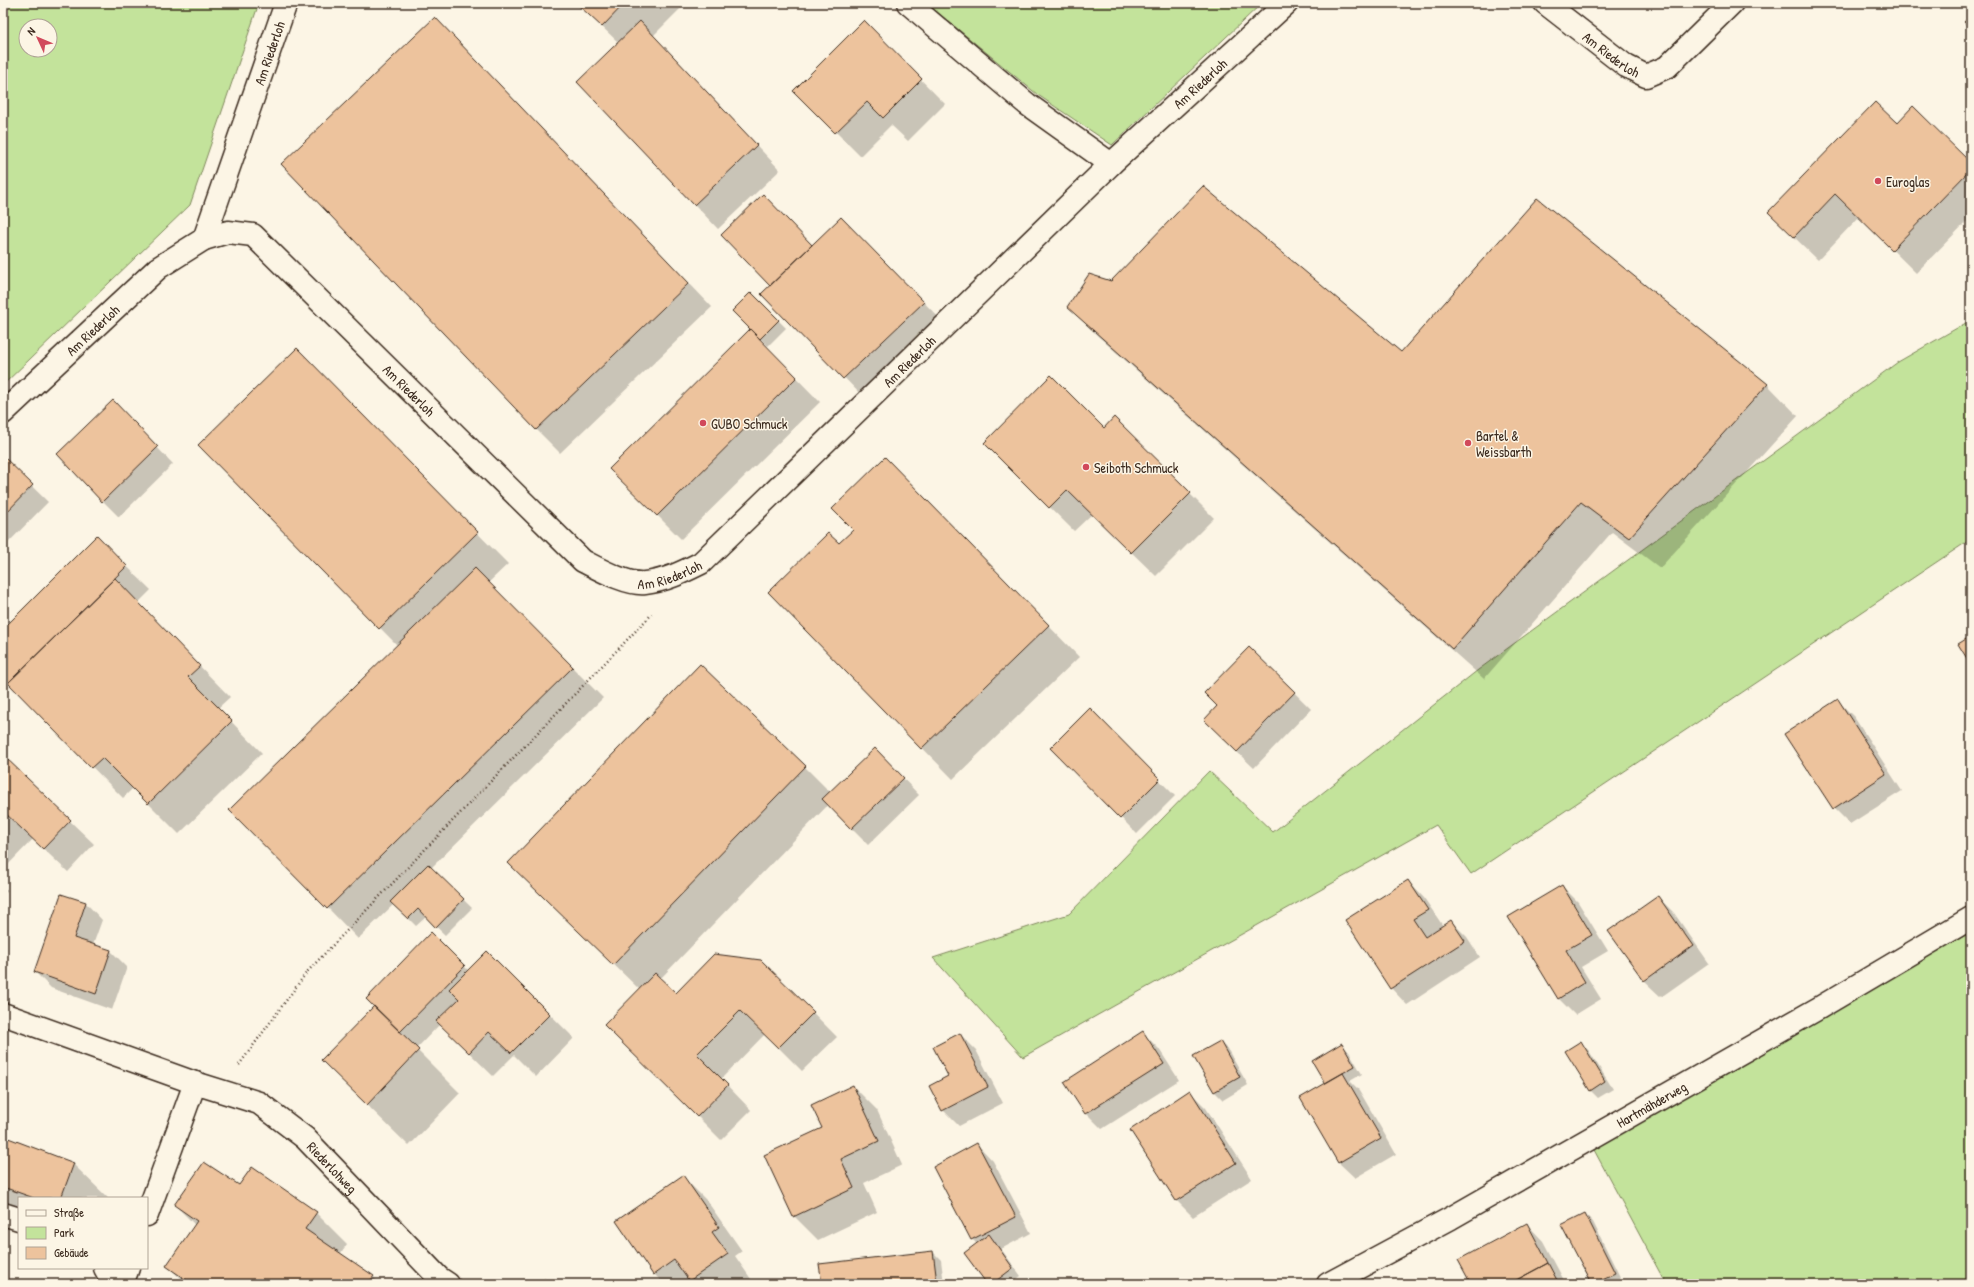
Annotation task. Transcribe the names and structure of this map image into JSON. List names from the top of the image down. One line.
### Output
{"streets":{"street":["Am Riederloh","Hartmähderweg","Riederlohweg"]},"places":["Euroglas","GUBO Schmuck","Bartel & Weissbarth","Seiboth Schmuck"],"legend":["Straße","Park","Gebäude"],"north":"top left"}
